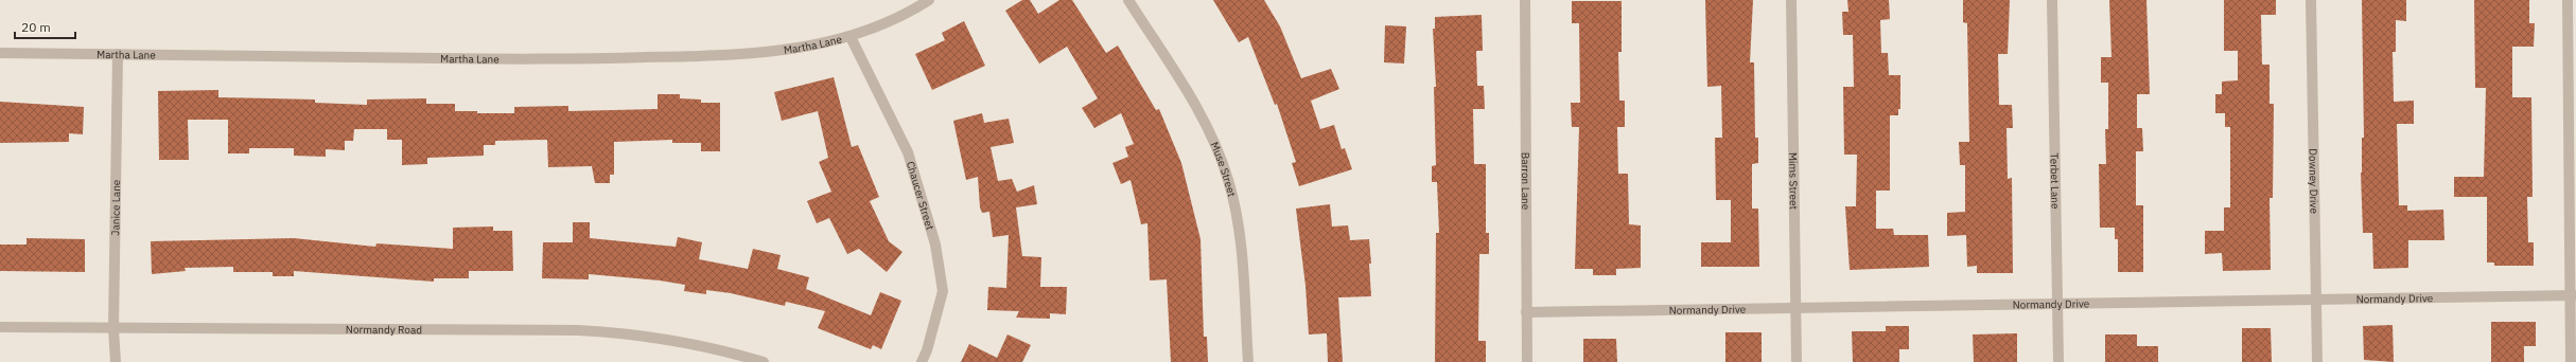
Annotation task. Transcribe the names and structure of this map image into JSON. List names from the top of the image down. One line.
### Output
{"streets":{"street":["Martha Lane","Muse Street","Barron Lane","Mims Street","Terbet Lane","Downey Drive","Chaucer Street","Janice Lane","Normandy Drive","Normandy Road"]},"crossings":[["Martha Lane","Chaucer Street"],["Martha Lane","Janice Lane"],["Barron Lane","Normandy Drive"],["Mims Street","Normandy Drive"],["Terbet Lane","Normandy Drive"],["Downey Drive","Normandy Drive"],["Janice Lane","Normandy Road"]],"scale_bar":"20 m"}
